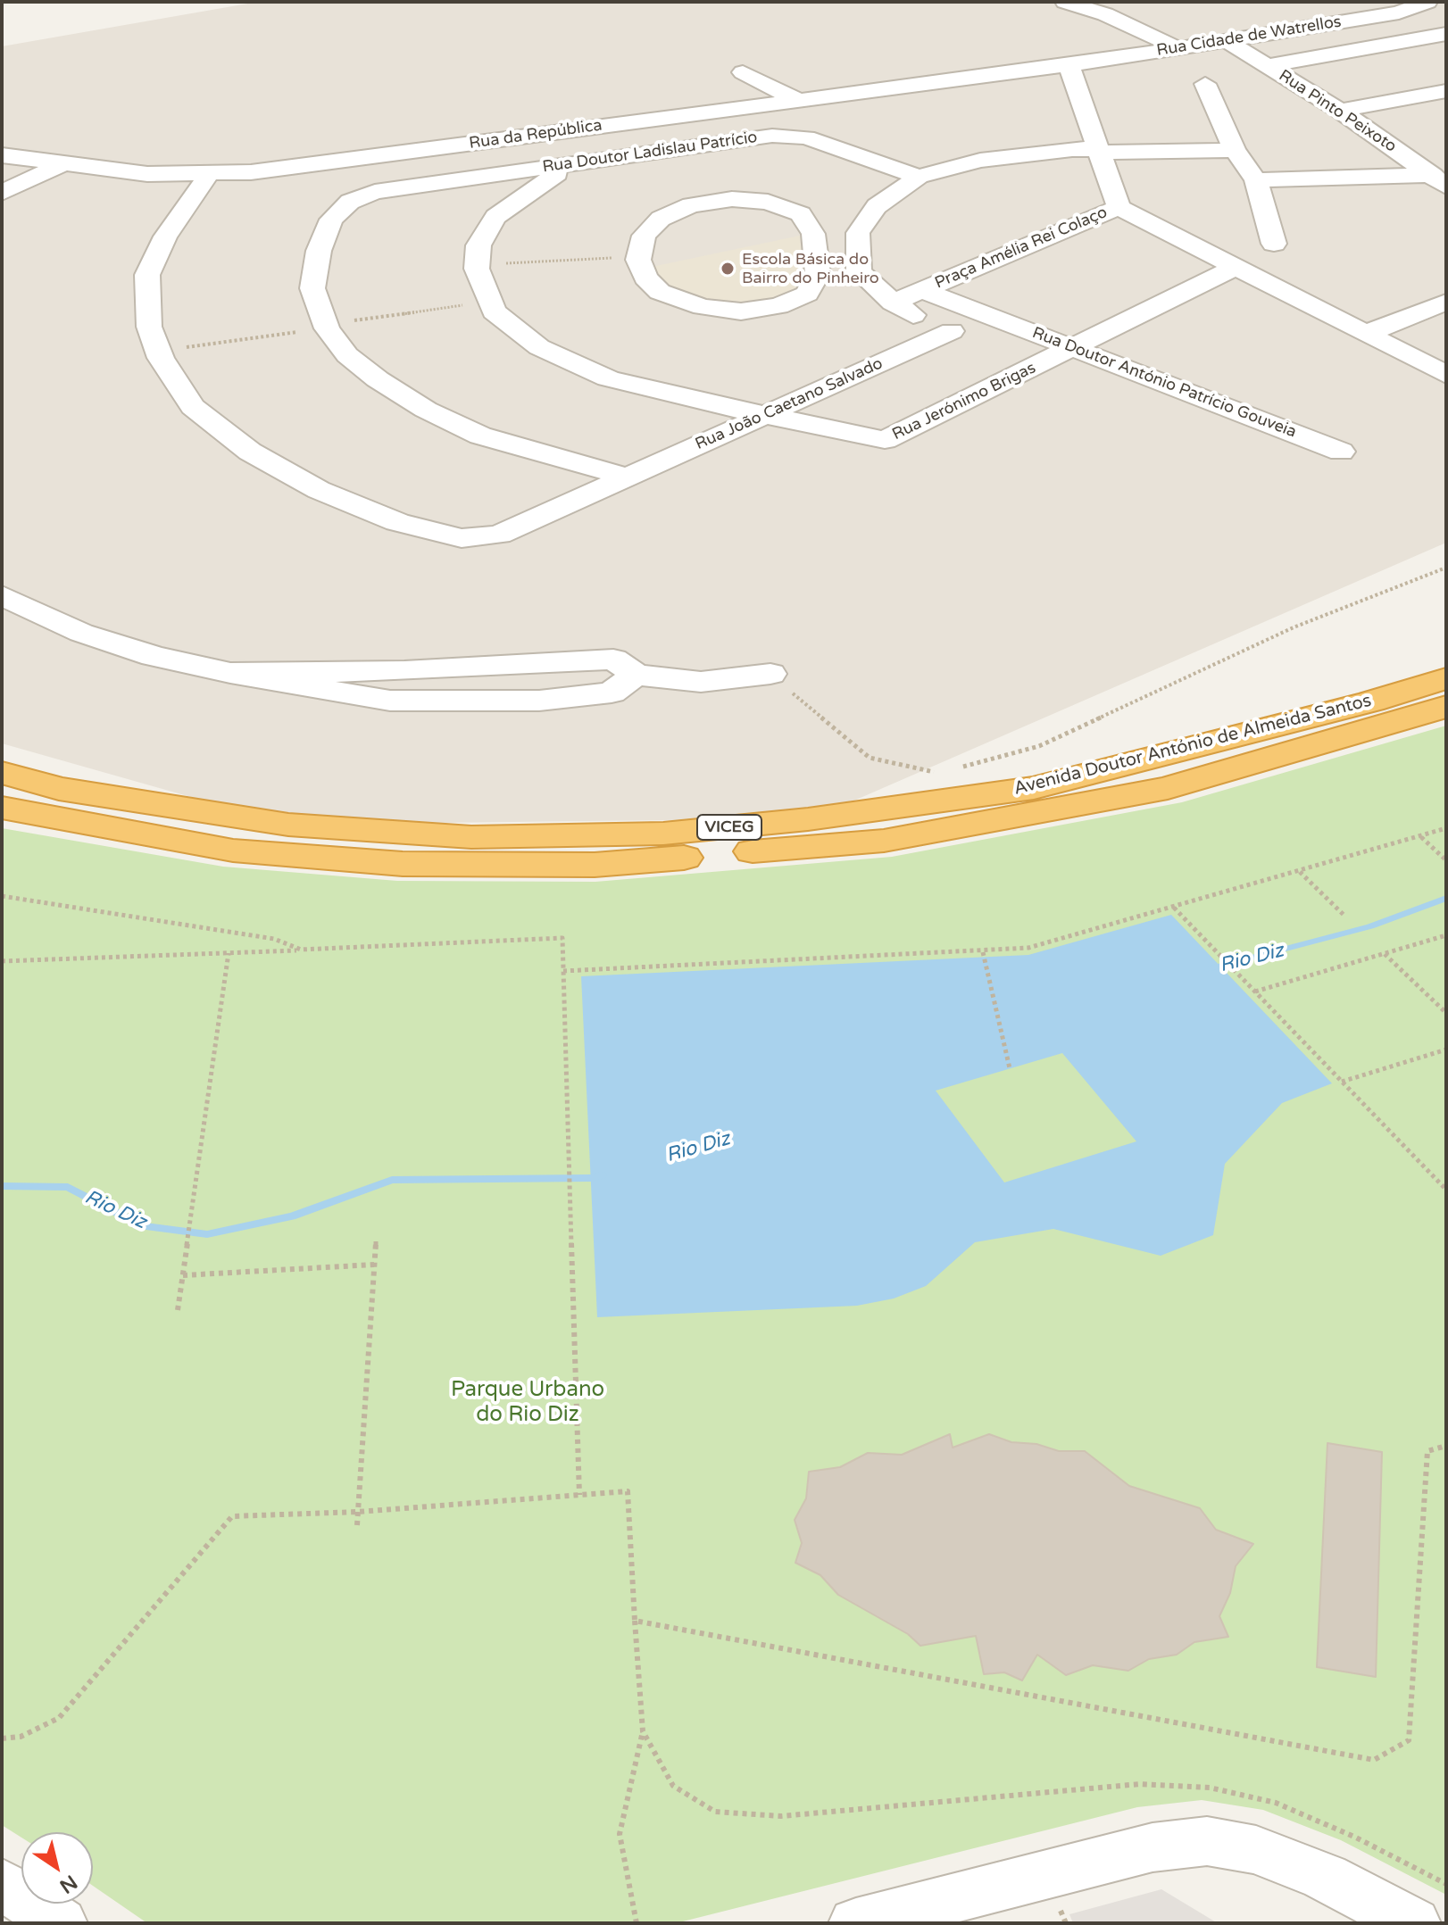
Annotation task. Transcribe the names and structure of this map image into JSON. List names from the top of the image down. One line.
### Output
{"streets":{"highway":["Avenida Doutor António de Almeida Santos","VICEG"],"street":["Rua Cidade de Watrellos","Rua Pinto Peixoto","Rua da República","Rua Doutor Ladislau Patrício","Praça Amélia Rei Colaço","Rua Doutor António Patrício Gouveia","Rua Jerónimo Brigas","Rua João Caetano Salvado"]},"crossings":[["Rua Cidade de Watrellos","Rua Pinto Peixoto"],["Rua Cidade de Watrellos","Rua da República"],["Rua da República","Rua João Caetano Salvado"],["Rua Doutor Ladislau Patrício","Rua João Caetano Salvado"],["Praça Amélia Rei Colaço","Rua Doutor António Patrício Gouveia"],["Rua Doutor António Patrício Gouveia","Rua Jerónimo Brigas"],["Rua Jerónimo Brigas","Rua João Caetano Salvado"]],"water":["Rio Diz"],"parks":["Parque Urbano do Rio Diz"],"places":["Escola Básica do Bairro do Pinheiro"],"north":"bottom right"}
